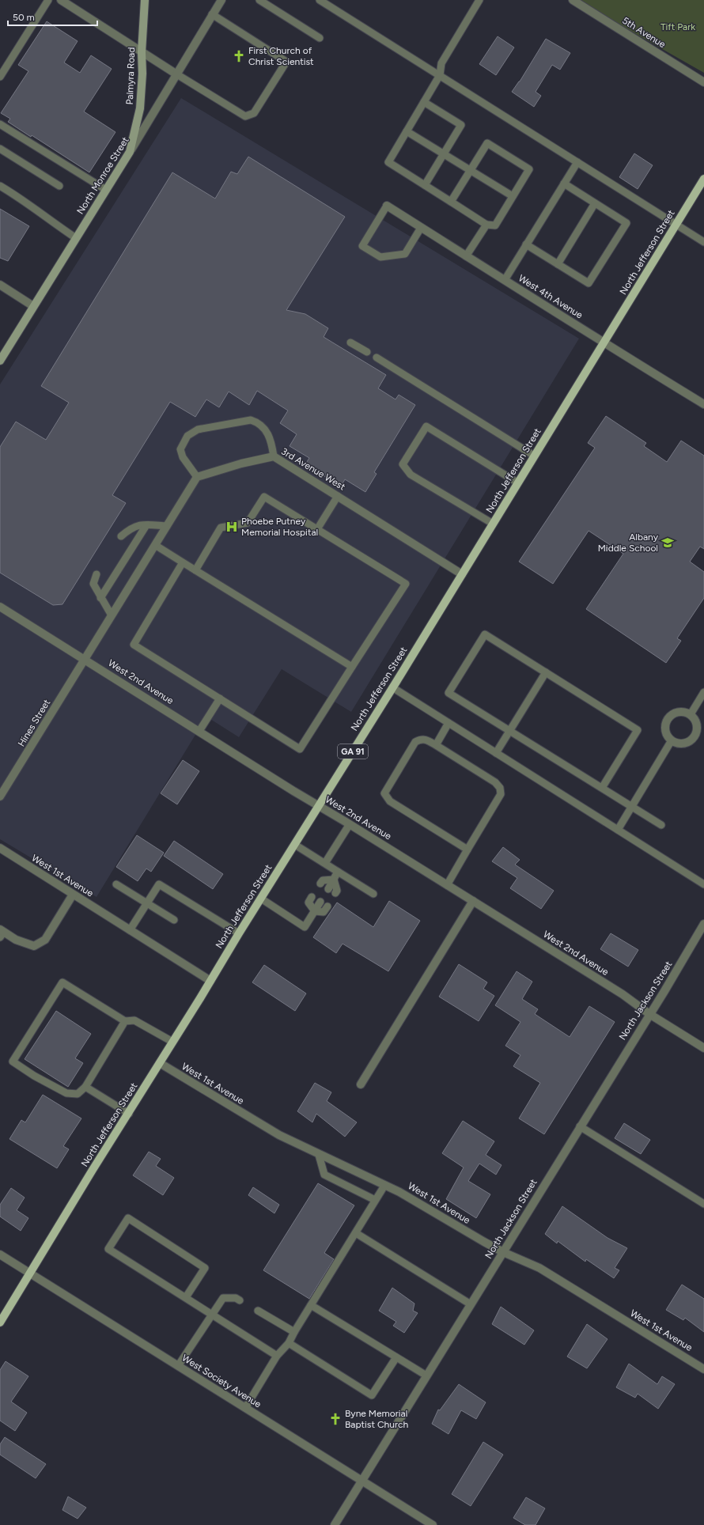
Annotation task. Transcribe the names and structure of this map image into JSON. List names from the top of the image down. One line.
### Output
{"streets":{"main road":["Palmyra Road","North Monroe Street","North Jefferson Street","GA 91"],"street":["5th Avenue","West 4th Avenue","3rd Avenue West","West 2nd Avenue","Hines Street","West 1st Avenue","North Jackson Street","West Society Avenue"]},"crossings":[["Palmyra Road","North Monroe Street"],["North Jefferson Street","West 4th Avenue"],["North Jefferson Street","3rd Avenue West"],["North Jefferson Street","West 2nd Avenue"],["North Jefferson Street","West 1st Avenue"],["North Jefferson Street","West Society Avenue"],["West 2nd Avenue","Hines Street"],["West 2nd Avenue","North Jackson Street"],["West 1st Avenue","North Jackson Street"],["North Jackson Street","West Society Avenue"]],"parks":["Tift Park"],"places":{"church":["First Church of Christ Scientist","Byne Memorial Baptist Church"],"hospital":["Phoebe Putney Memorial Hospital"],"school or university":["Albany Middle School"]},"scale_bar":"50 m"}
